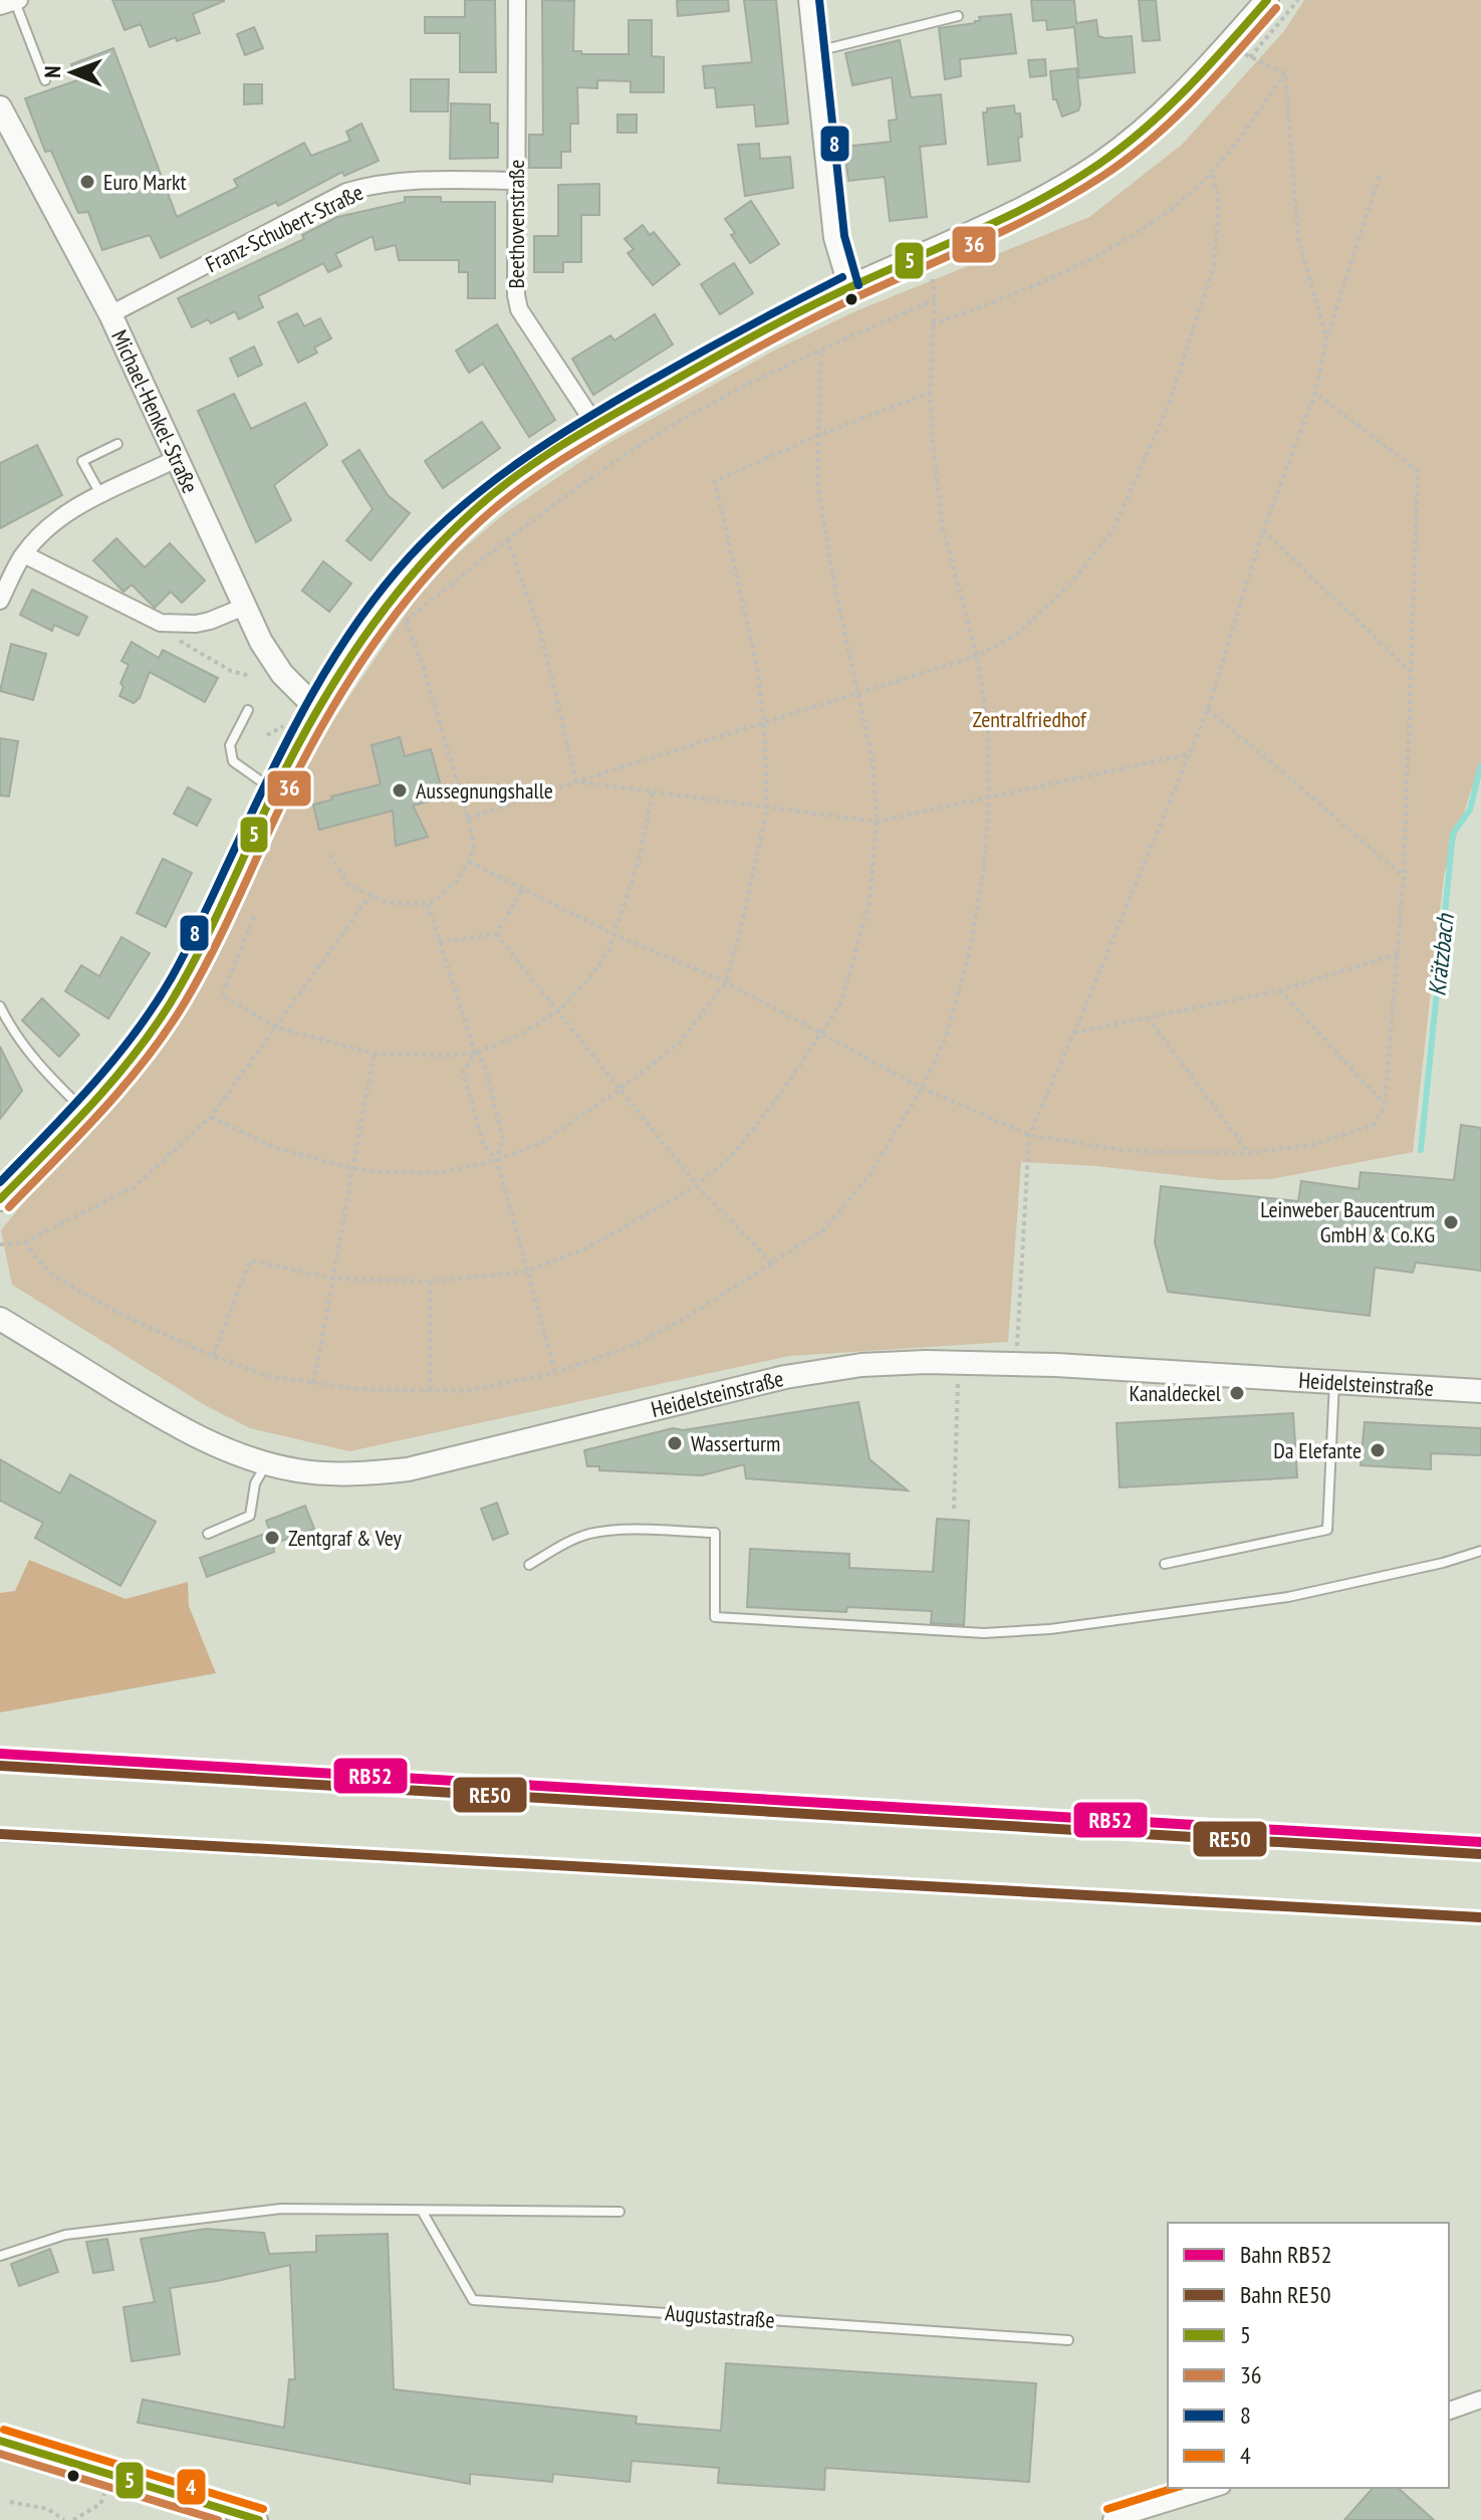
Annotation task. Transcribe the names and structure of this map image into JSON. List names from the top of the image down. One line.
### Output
{"streets":{"main road":["Michael-Henkel-Straße","Heidelsteinstraße"],"street":["Beethovenstraße","Franz-Schubert-Straße"],"lane":["Augustastraße"]},"crossings":[["Beethovenstraße","Franz-Schubert-Straße"],["Franz-Schubert-Straße","Michael-Henkel-Straße"]],"water":["Krätzbach"],"parks":["Zentralfriedhof"],"places":["Euro Markt","Aussegnungshalle","Leinweber Baucentrum GmbH & Co.KG","Kanaldeckel","Wasserturm","Da Elefante","Zentgraf & Vey"],"lines":["transit line 5","transit line 8","transit line 36","rail line RB52","rail line RE50","transit line 4"],"legend":["Bahn RB52","Bahn RE50","5","36","8","4"],"north":"left"}
